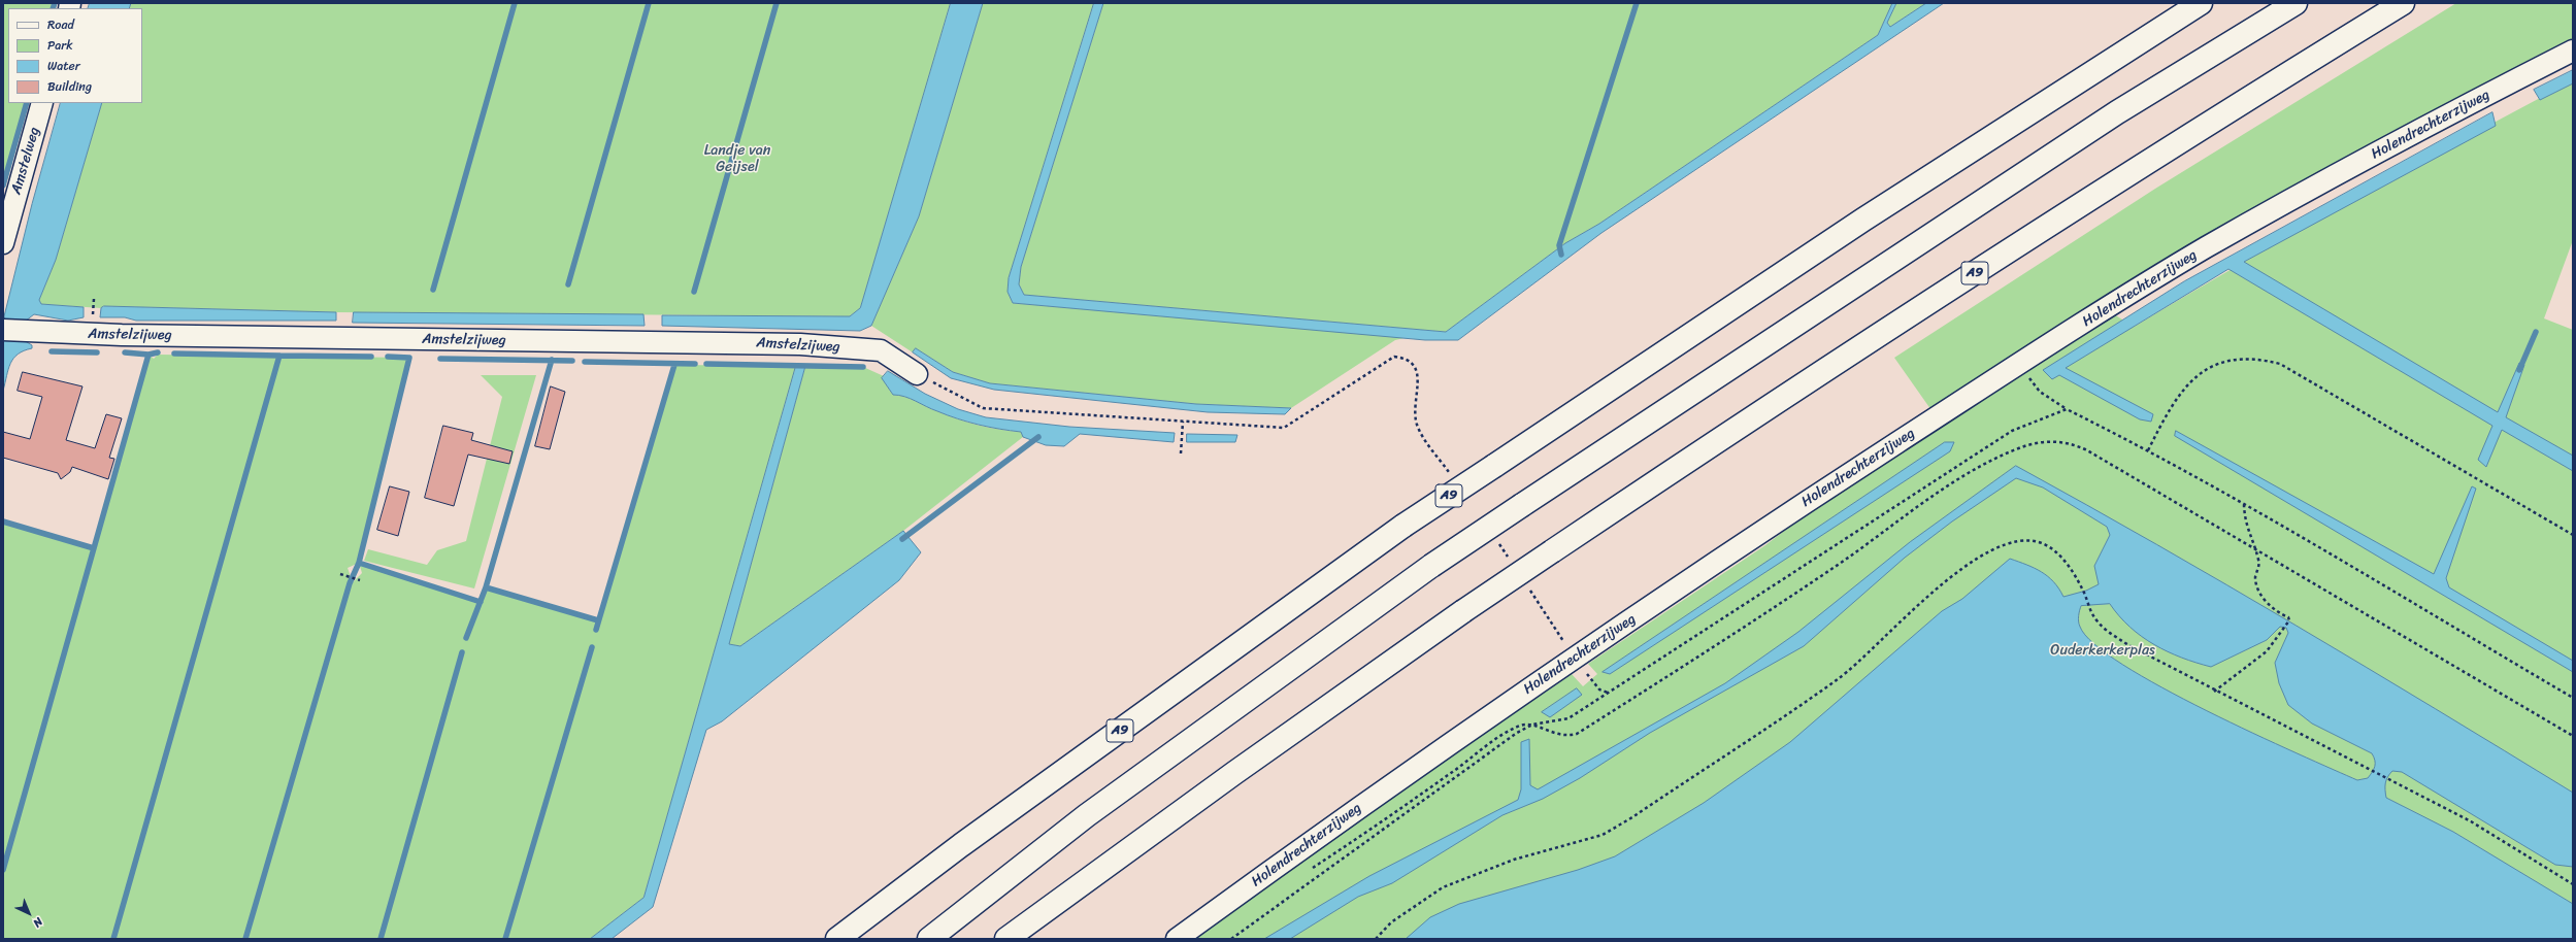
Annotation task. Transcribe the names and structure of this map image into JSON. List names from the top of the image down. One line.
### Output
{"streets":{"highway":["A9"],"street":["Holendrechterzijweg","Amstelweg","Amstelzijweg"]},"parks":["Landje van Geijsel","Ouderkerkerplas"],"legend":["Road","Park","Water","Building"],"north":"bottom right"}
